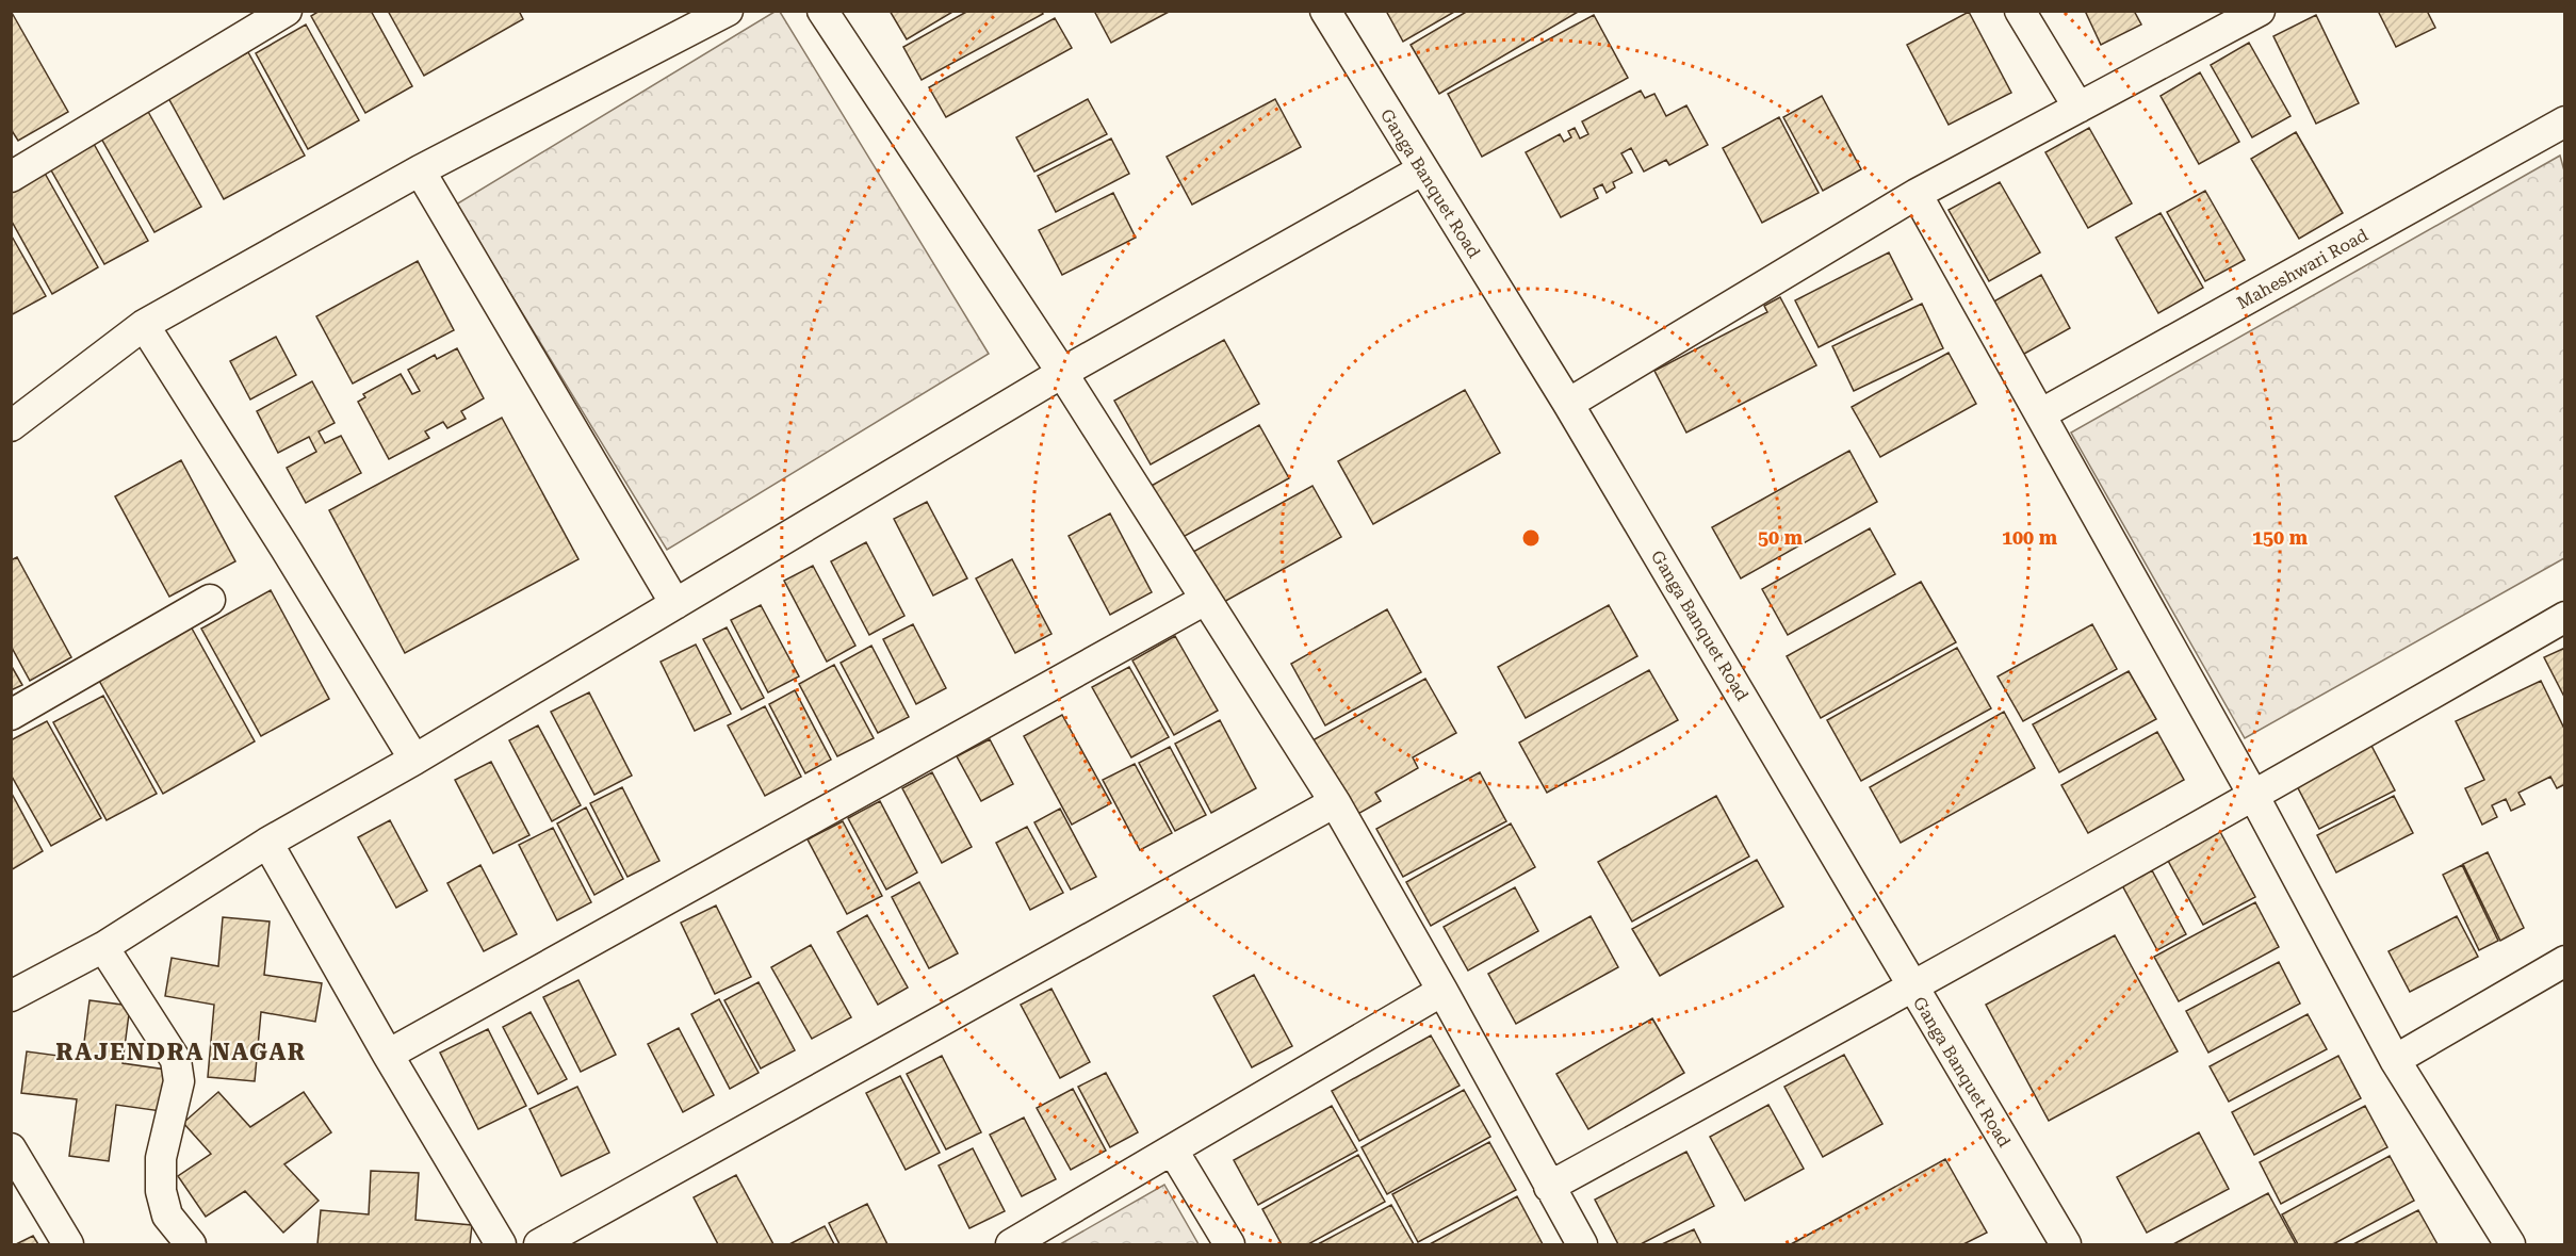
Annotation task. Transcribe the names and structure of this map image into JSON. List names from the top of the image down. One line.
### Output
{"streets":{"street":["Ganga Banquet Road","Maheshwari Road"]},"districts":["RAJENDRA NAGAR"],"rings":["50 m","100 m","150 m"]}
